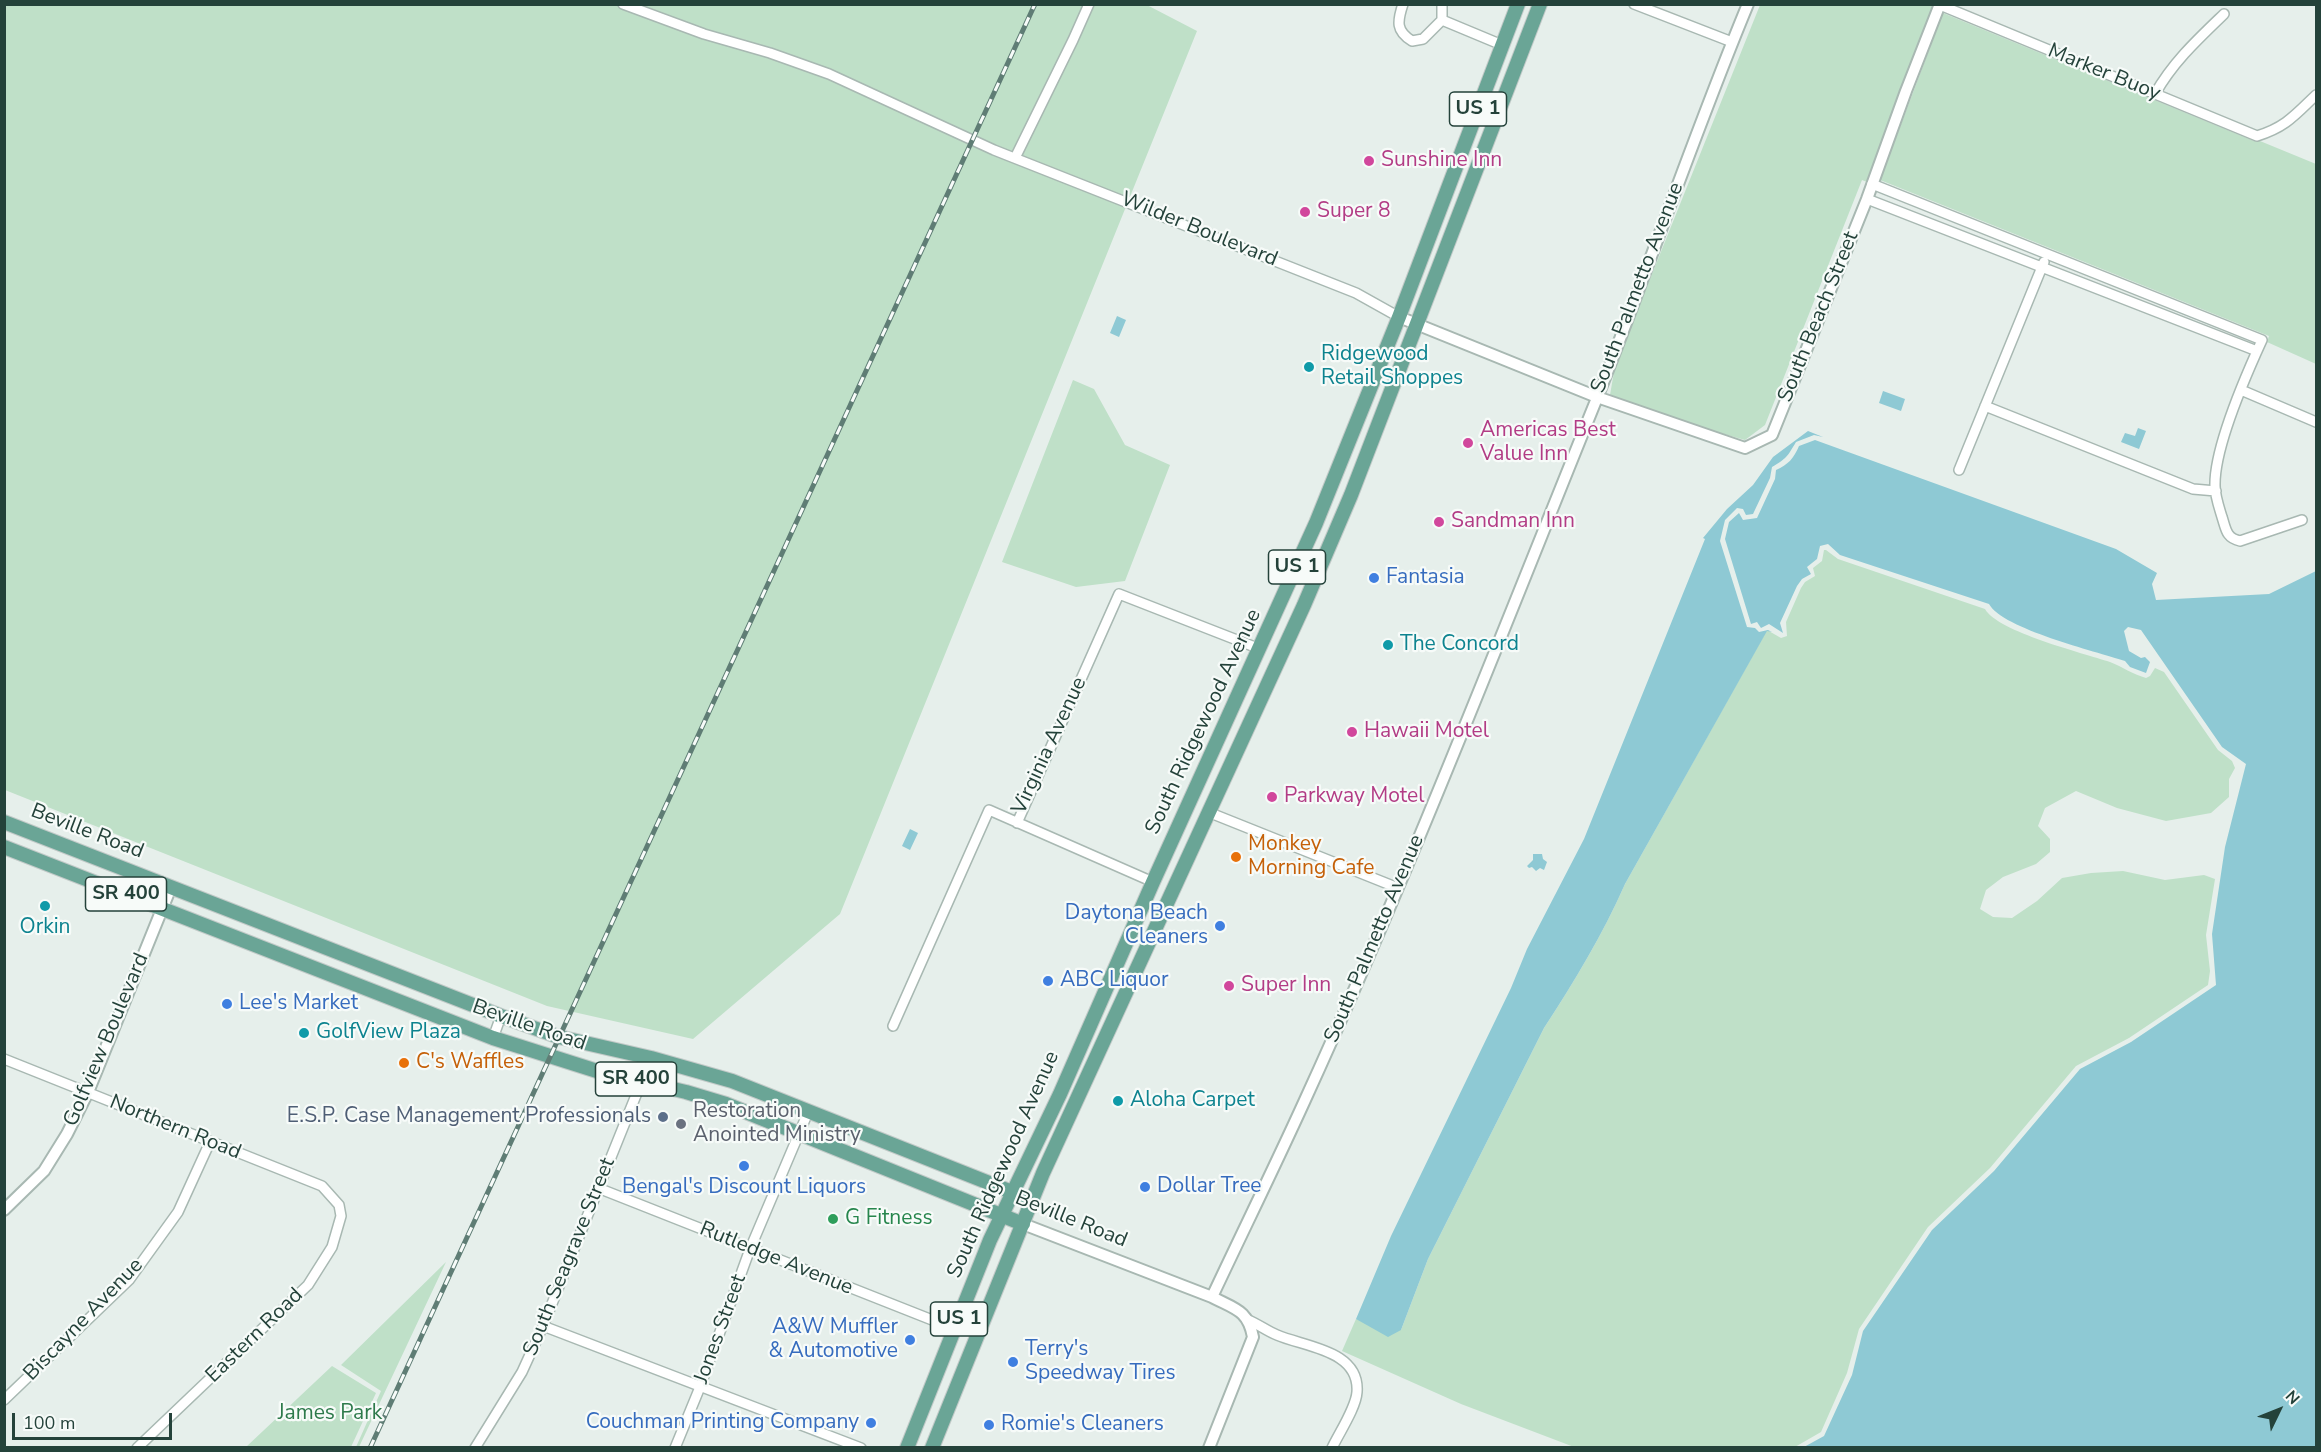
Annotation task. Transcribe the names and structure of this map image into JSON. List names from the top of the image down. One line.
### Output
{"streets":{"main road":["US 1","South Ridgewood Avenue","Beville Road","SR 400"],"street":["Marker Buoy","Wilder Boulevard","South Palmetto Avenue","South Beach Street","Virginia Avenue","Golfview Boulevard","Northern Road","South Seagrave Street","Rutledge Avenue","Biscayne Avenue","Jones Street","Eastern Road"]},"crossings":[["Marker Buoy","South Beach Street"],["Wilder Boulevard","South Palmetto Avenue"],["Wilder Boulevard","South Beach Street"],["Wilder Boulevard","South Ridgewood Avenue"],["South Palmetto Avenue","Beville Road"],["South Ridgewood Avenue","Virginia Avenue"],["South Ridgewood Avenue","Beville Road"],["South Ridgewood Avenue","Rutledge Avenue"],["Beville Road","Golfview Boulevard"],["Beville Road","South Seagrave Street"],["Beville Road","Jones Street"],["Golfview Boulevard","Northern Road"],["Northern Road","Biscayne Avenue"],["Northern Road","Eastern Road"],["South Seagrave Street","Rutledge Avenue"],["Rutledge Avenue","Jones Street"]],"parks":["James Park"],"places":["Sunshine Inn","Super 8","Ridgewood Retail Shoppes","Americas Best Value Inn","Sandman Inn","Fantasia","The Concord","Hawaii Motel","Parkway Motel","Monkey Morning Cafe","Orkin","Daytona Beach Cleaners","ABC Liquor","Super Inn","Lee's Market","GolfView Plaza","C's Waffles","Aloha Carpet","E.S.P. Case Management Professionals","Restoration Anointed Ministry","Bengal's Discount Liquors","Dollar Tree","G Fitness","A&W Muffler & Automotive","Terry's Speedway Tires","Couchman Printing Company","Romie's Cleaners"],"scale_bar":"100 m","north":"top right"}
